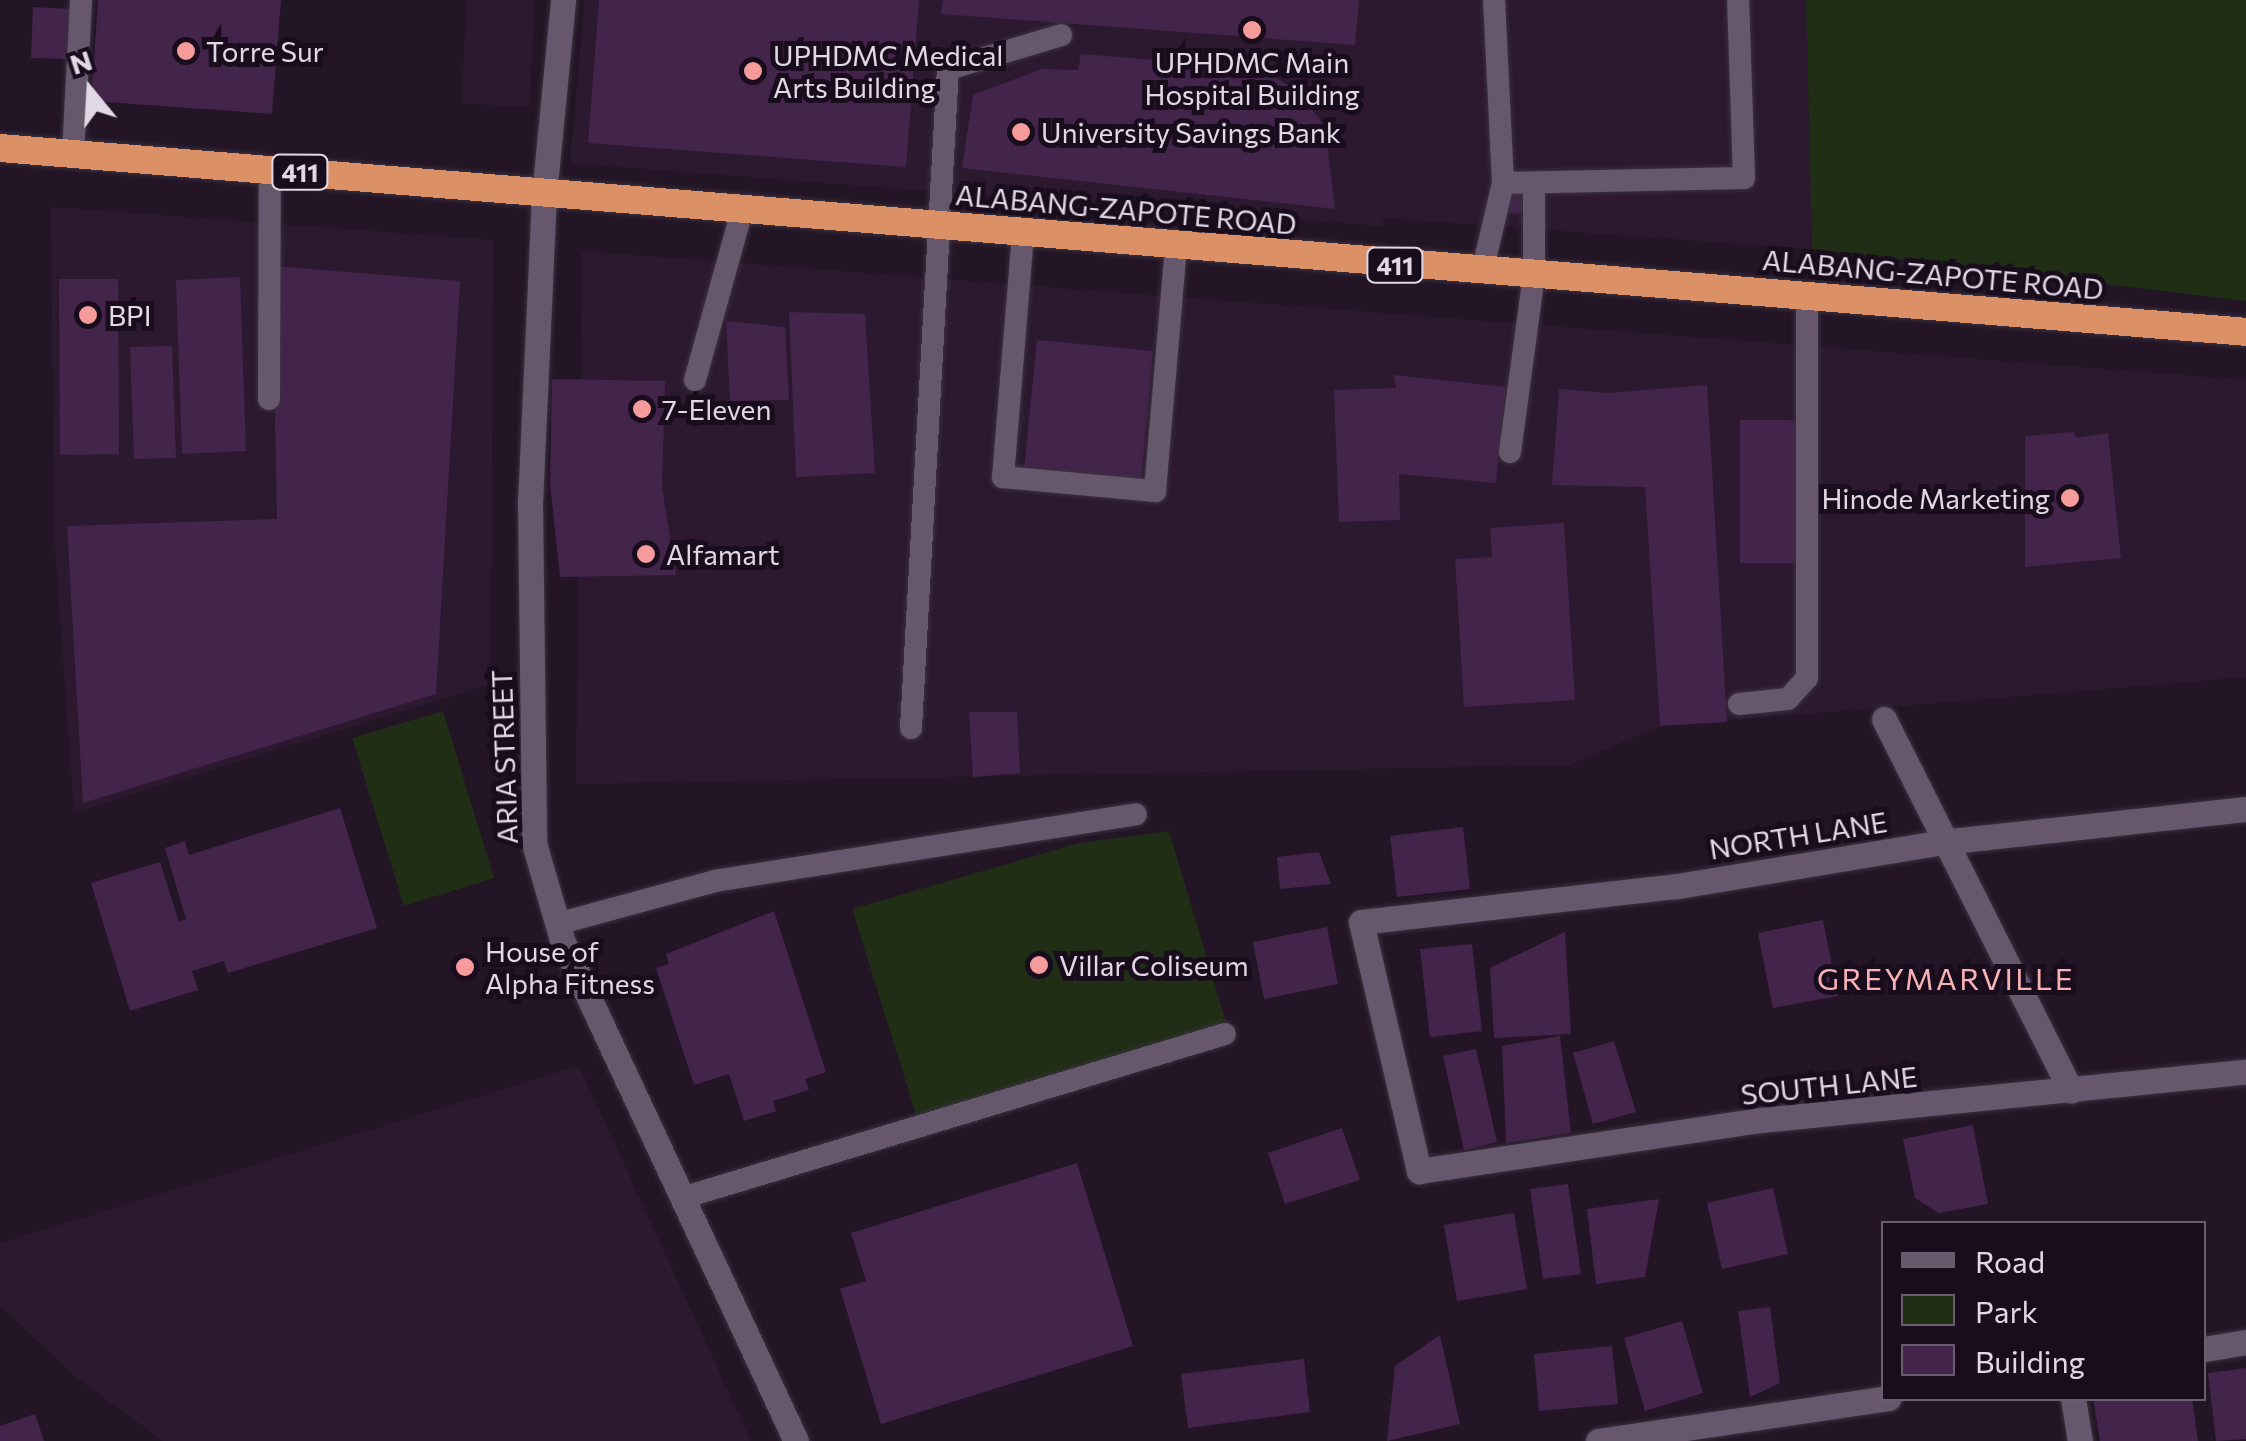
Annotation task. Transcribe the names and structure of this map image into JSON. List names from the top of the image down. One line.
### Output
{"streets":{"highway":["411","ALABANG-ZAPOTE ROAD"],"street":["ARIA STREET","NORTH LANE","SOUTH LANE"]},"crossings":[["ALABANG-ZAPOTE ROAD","ARIA STREET"],["NORTH LANE","SOUTH LANE"]],"districts":["GREYMARVILLE"],"places":["UPHDMC Main Hospital Building","Torre Sur","UPHDMC Medical Arts Building","University Savings Bank","BPI","7-Eleven","Hinode Marketing","Alfamart","Villar Coliseum","House of Alpha Fitness"],"legend":["Road","Park","Building"],"north":"top"}
